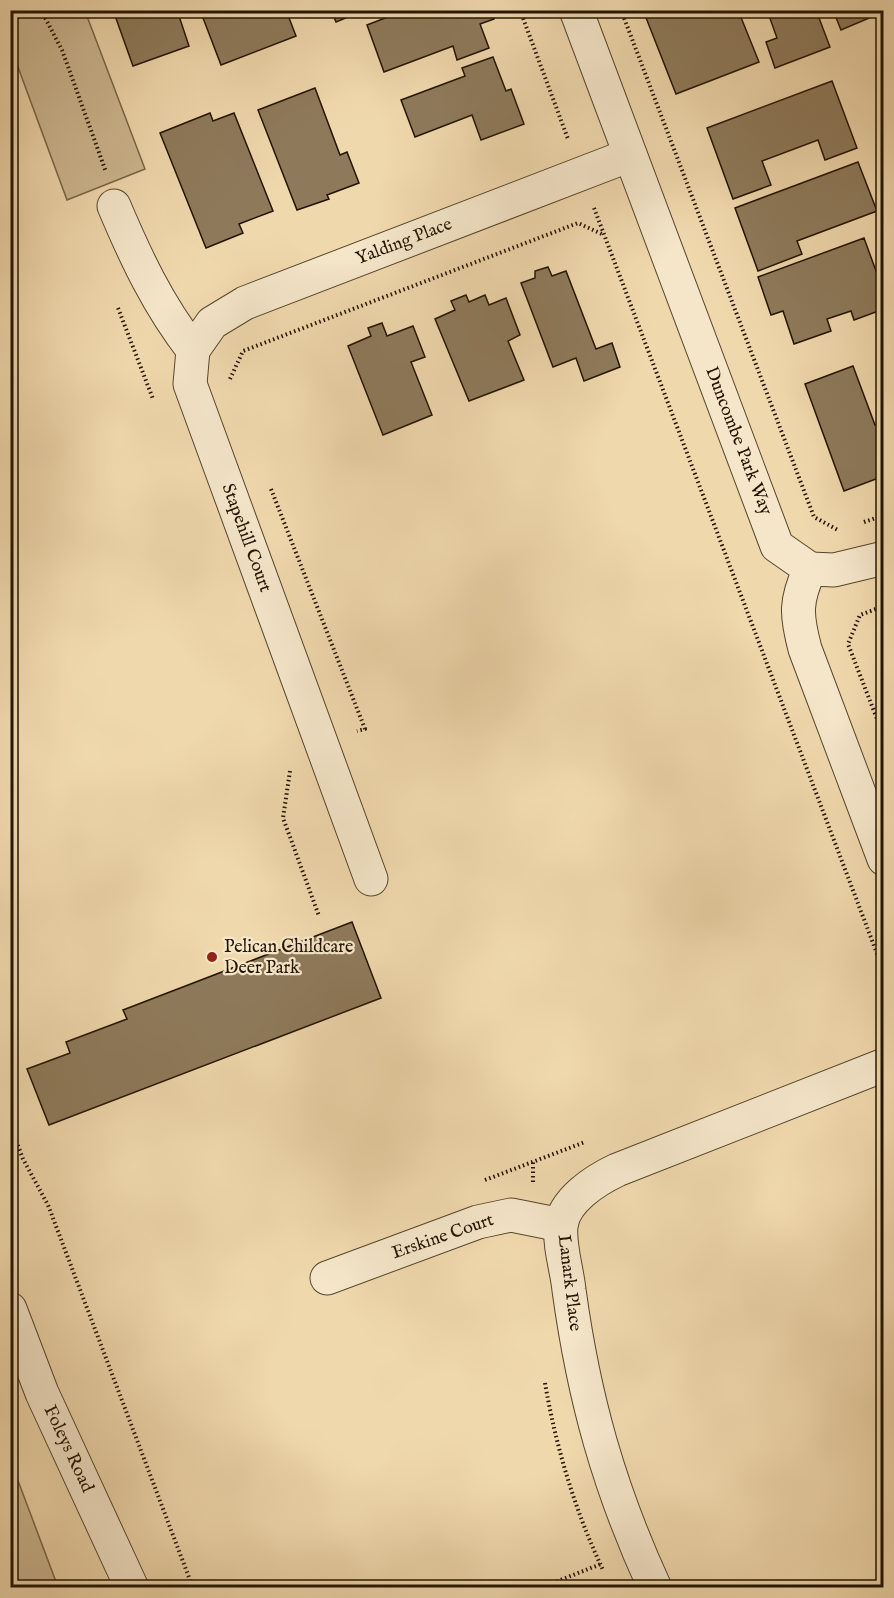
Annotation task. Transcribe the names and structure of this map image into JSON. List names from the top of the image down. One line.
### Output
{"streets":{"street":["Yalding Place","Duncombe Park Way","Stapehill Court","Erskine Court","Lanark Place","Foleys Road"]},"crossings":[["Yalding Place","Duncombe Park Way"],["Yalding Place","Stapehill Court"],["Erskine Court","Lanark Place"]],"places":["Pelican Childcare Deer Park"]}
